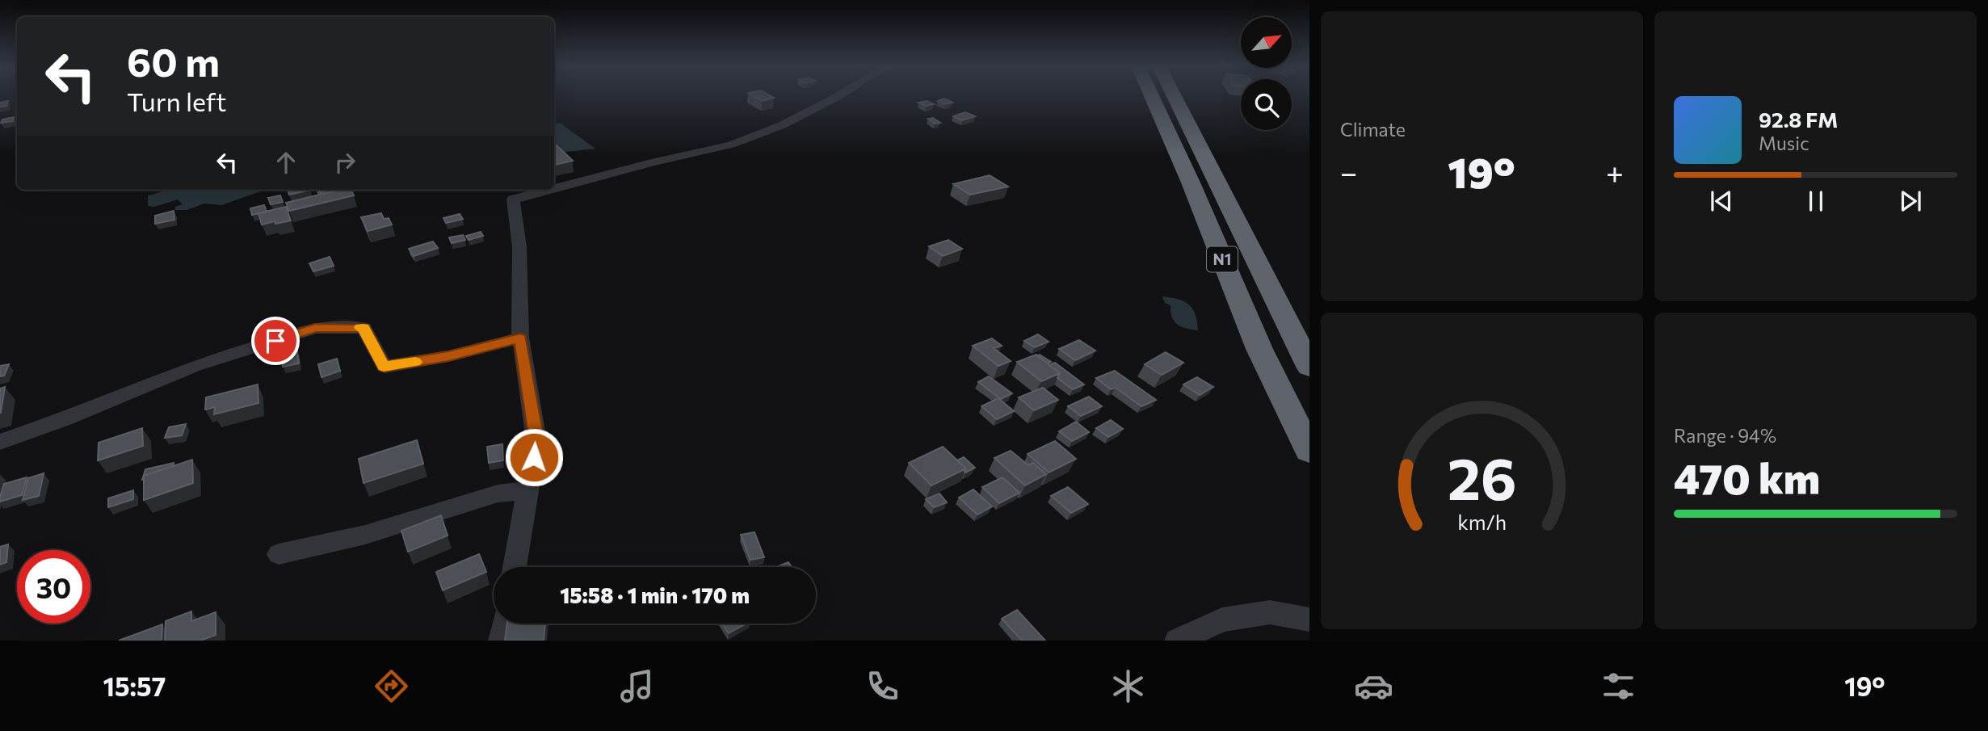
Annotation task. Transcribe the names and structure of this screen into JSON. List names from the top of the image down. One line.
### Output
{"streets":{"highway":["N1"]},"north":"top right","page":{"tile":["Climate",["Range · 94%","470 km"]],"turn":["60 m","Turn left"],"song":["92.8 FM","Music"],"heat":["−","19°","+"],"limit":"30","trip":"15:58 · 1 min · 170 m","tabs":["15:57","19°"],"gauge":["26","km/h"]}}
